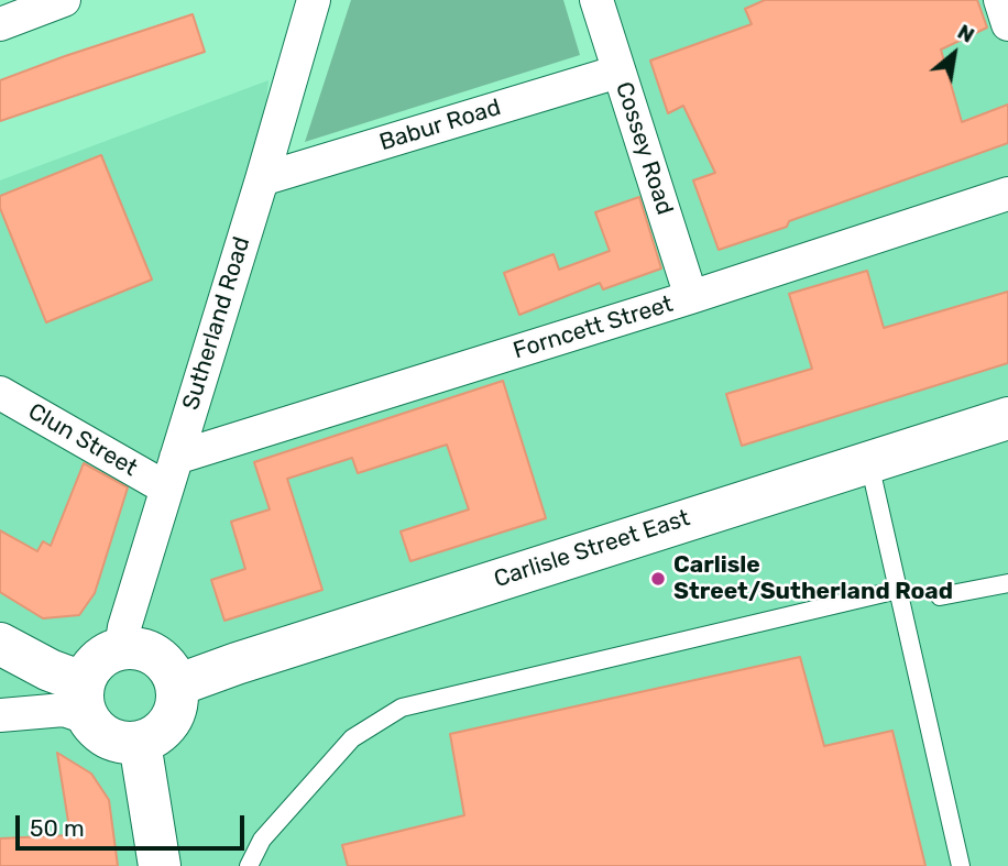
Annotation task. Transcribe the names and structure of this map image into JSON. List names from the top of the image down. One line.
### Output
{"streets":{"main road":["Carlisle Street East"],"street":["Babur Road","Cossey Road","Sutherland Road","Forncett Street","Clun Street"]},"crossings":[["Babur Road","Cossey Road"],["Babur Road","Sutherland Road"],["Cossey Road","Forncett Street"],["Sutherland Road","Forncett Street"],["Sutherland Road","Clun Street"],["Sutherland Road","Carlisle Street East"],["Forncett Street","Clun Street"]],"places":["Carlisle Street/Sutherland Road"],"scale_bar":"50 m","north":"top right"}
